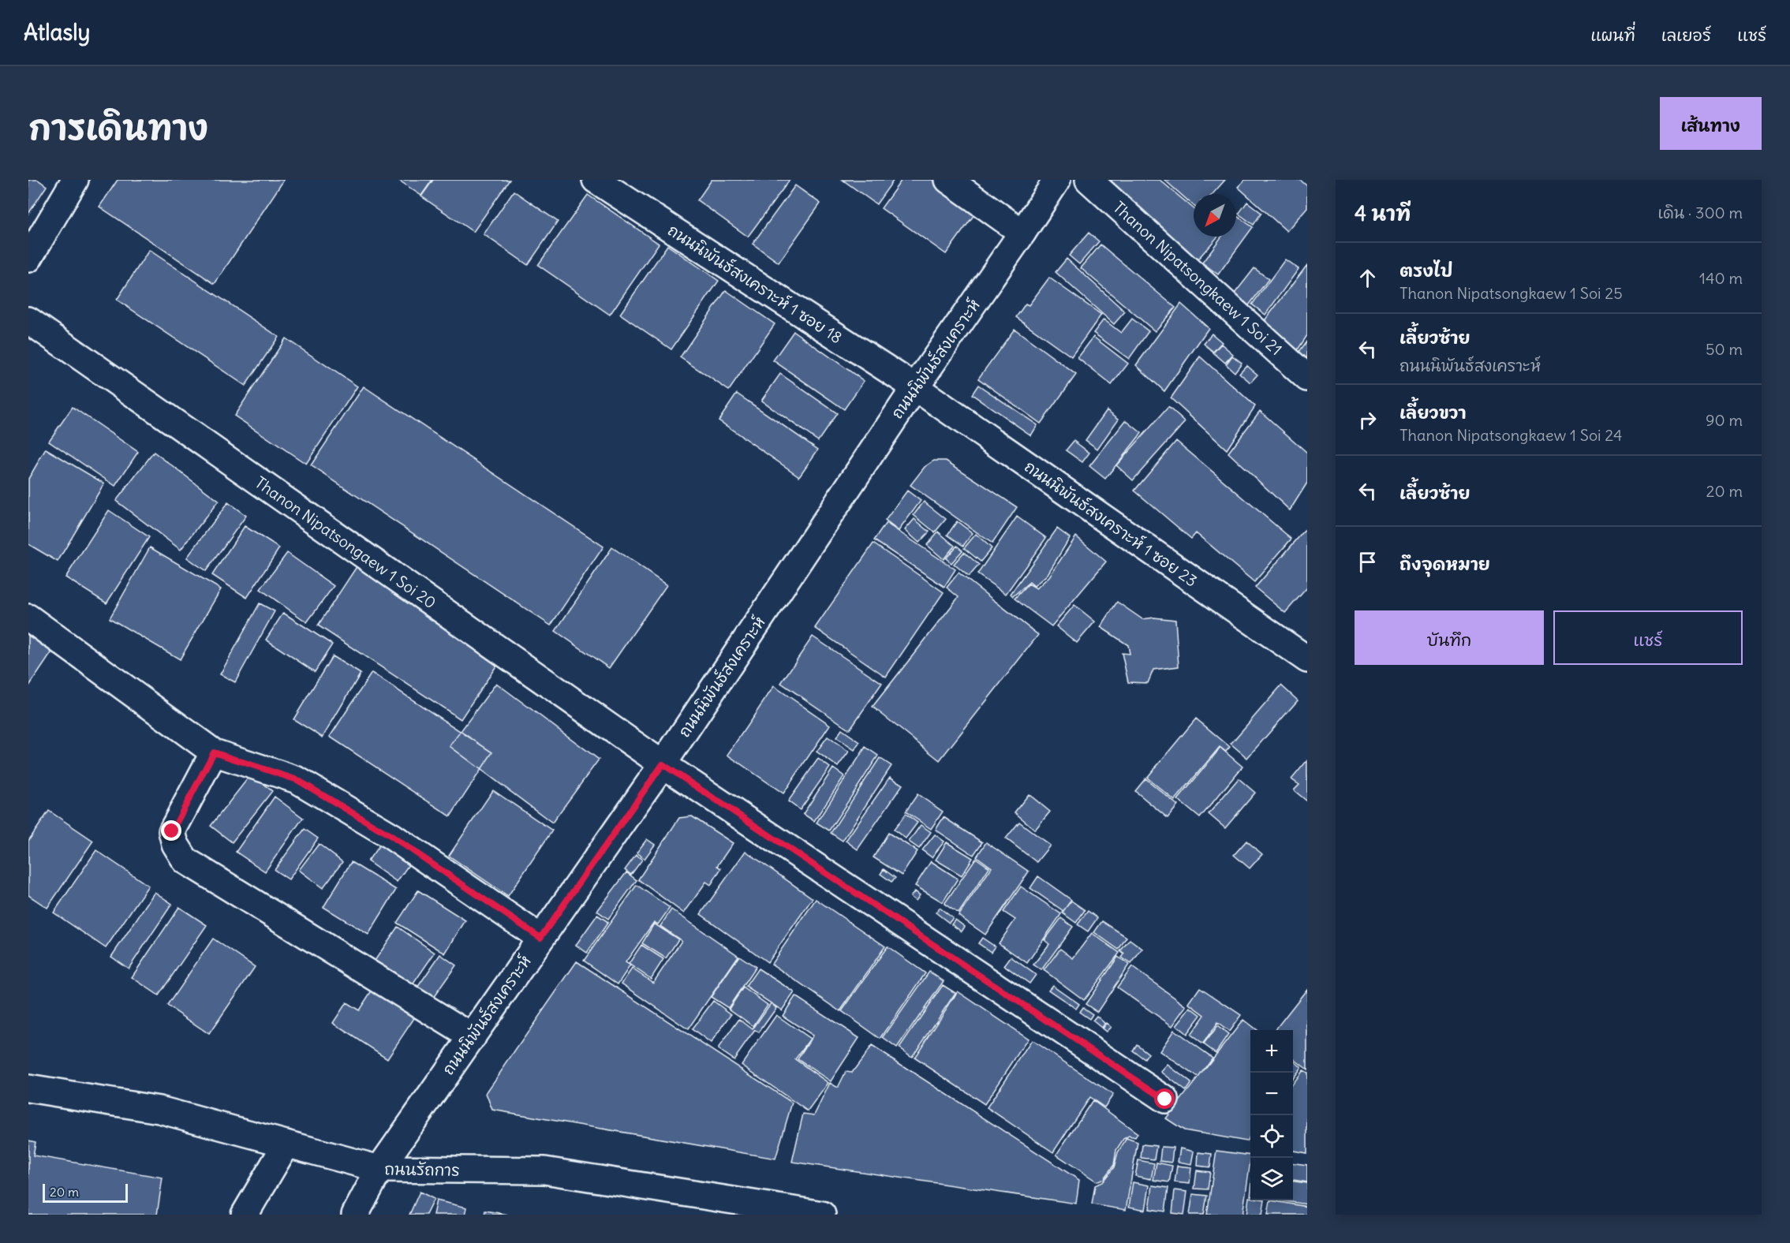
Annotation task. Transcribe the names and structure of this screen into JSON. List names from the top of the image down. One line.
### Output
{"streets":{"street":["Thanon Nipatsongkaew 1 Soi 21","ถนนนิพันธ์สงเคราะห์ 1 ซอย 18","ถนนนิพันธ์สงเคราะห์","ถนนนิพันธ์สงเคราะห์ 1 ซอย 23","Thanon Nipatsongaew 1 Soi 20","ถนนรัถการ"]},"crossings":[["ถนนนิพันธ์สงเคราะห์ 1 ซอย 18","ถนนนิพันธ์สงเคราะห์"],["ถนนนิพันธ์สงเคราะห์ 1 ซอย 18","ถนนนิพันธ์สงเคราะห์ 1 ซอย 23"],["ถนนนิพันธ์สงเคราะห์","ถนนนิพันธ์สงเคราะห์ 1 ซอย 23"],["ถนนนิพันธ์สงเคราะห์","Thanon Nipatsongaew 1 Soi 20"],["ถนนนิพันธ์สงเคราะห์","ถนนรัถการ"]],"scale_bar":"20 m","north":"bottom left","page":{"header":"Atlasly","nav":["แผนที่","เลเยอร์","แชร์"],"title":"การเดินทาง","buttons":["เส้นทาง",["บันทึก","แชร์"]],"heading":["4 นาที","เดิน · 300 m"],"list":[["ตรงไป","Thanon Nipatsongkaew 1 Soi 25","140 m"],["เลี้ยวซ้าย","ถนนนิพันธ์สงเคราะห์","50 m"],["เลี้ยวขวา","Thanon Nipatsongkaew 1 Soi 24","90 m"],["เลี้ยวซ้าย","20 m"],"ถึงจุดหมาย"],"map_buttons":["+","−"],"scale":"20 m"}}
